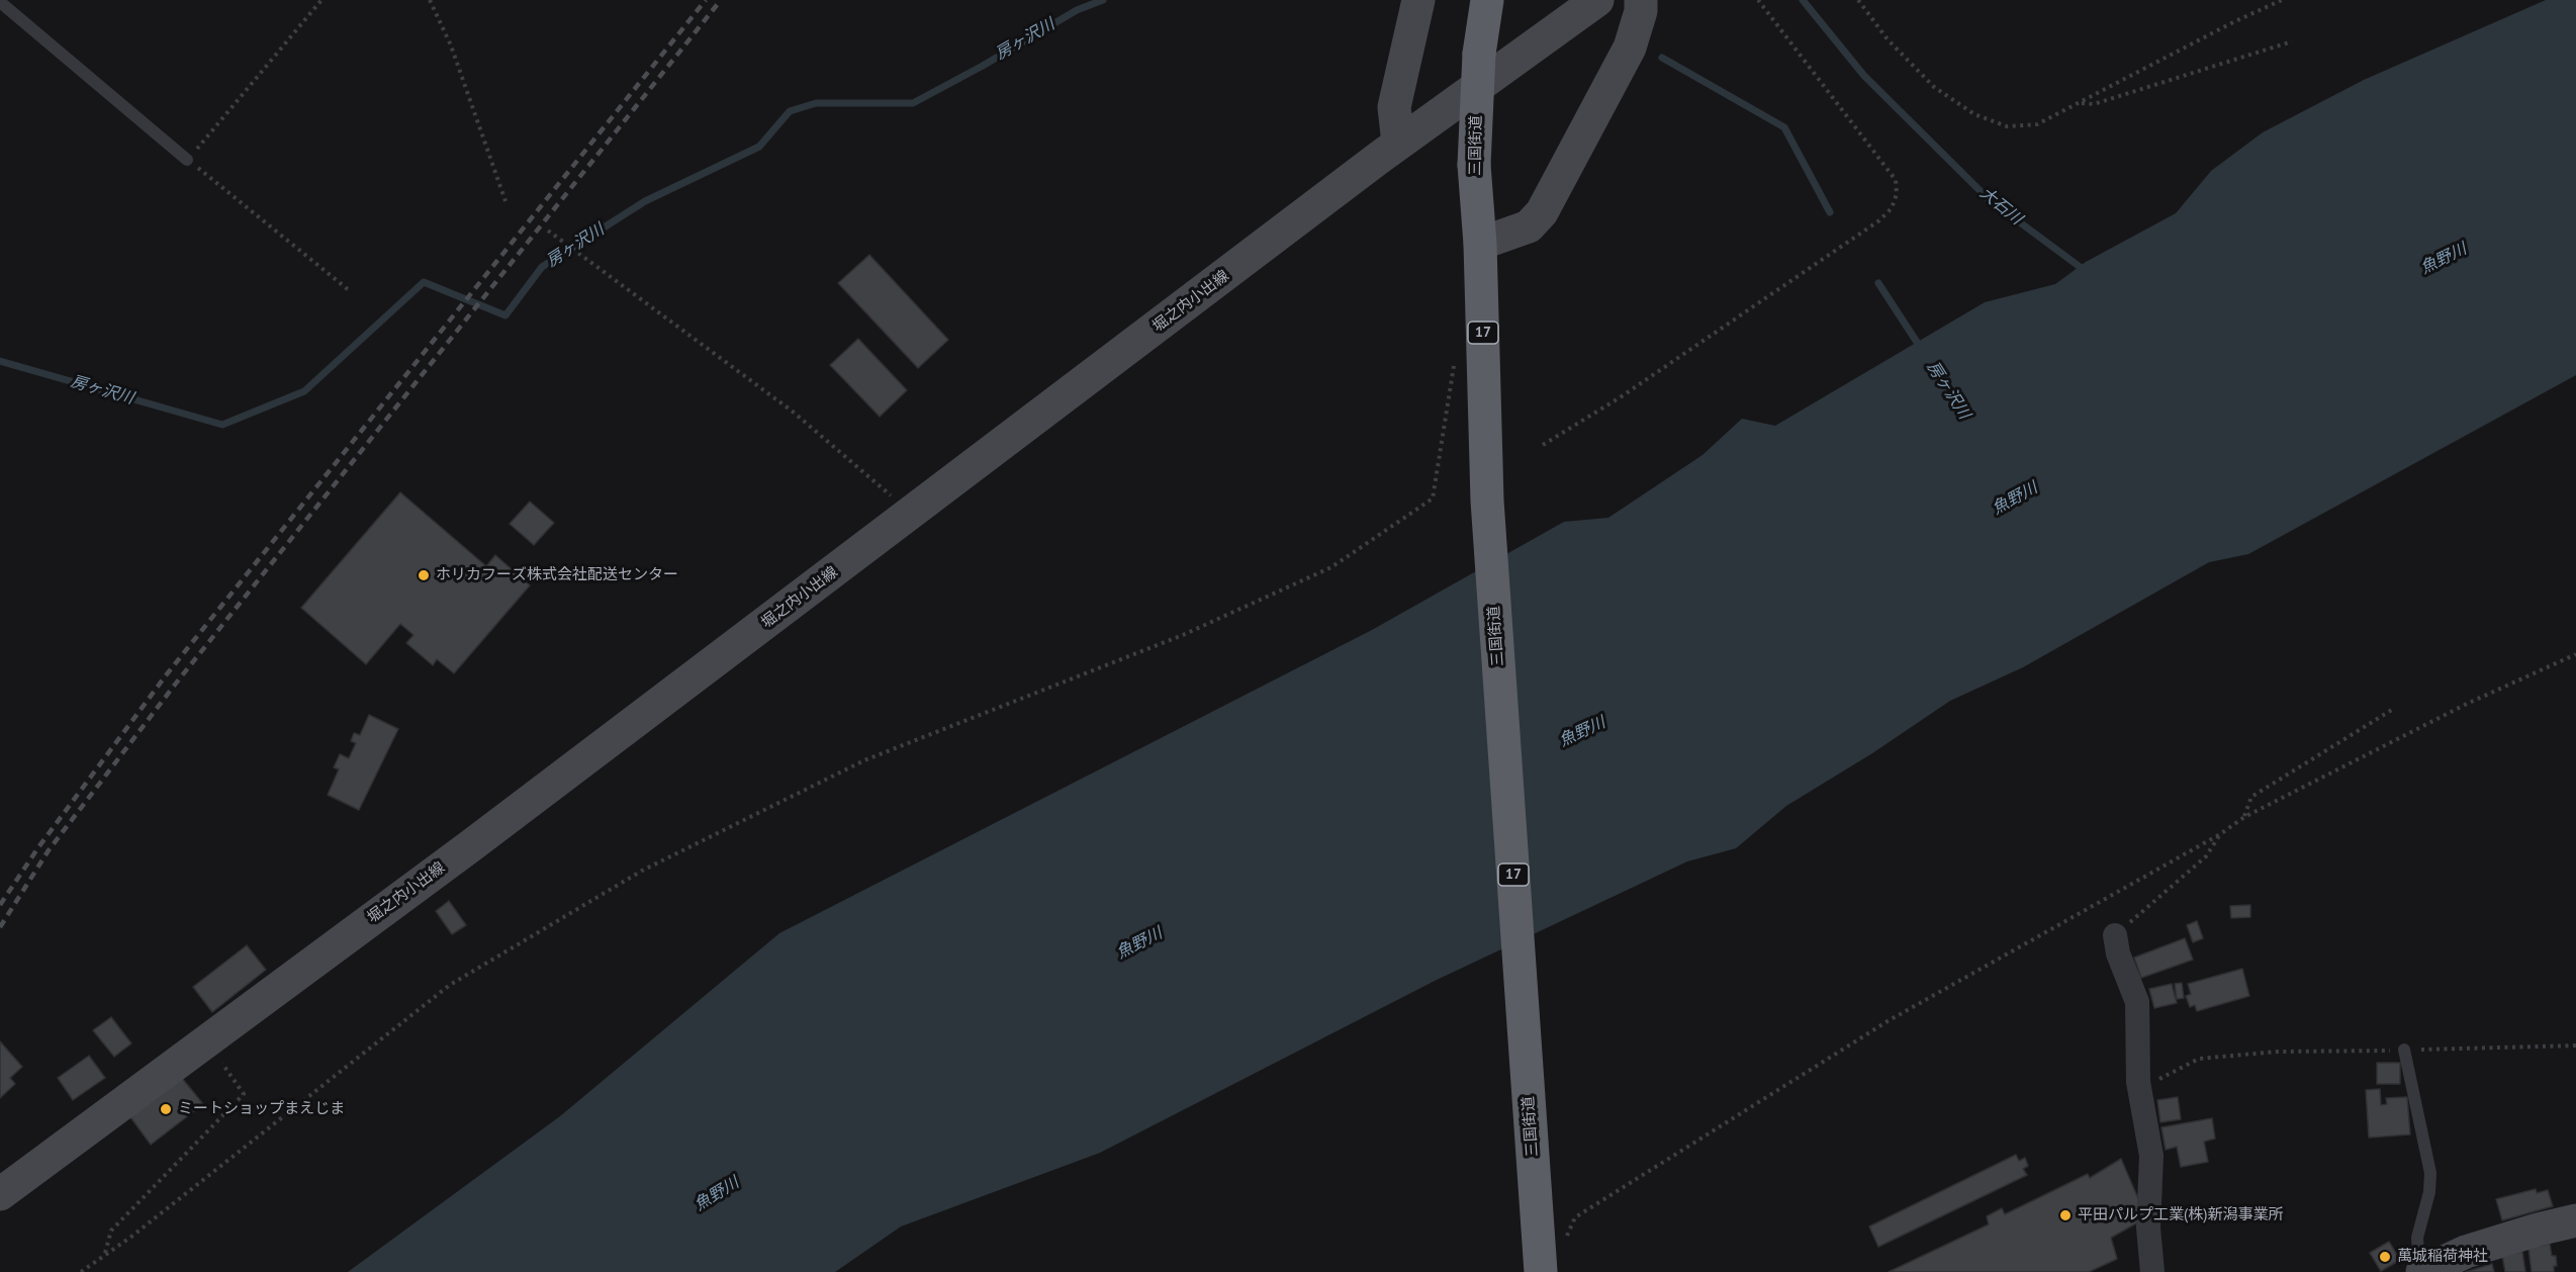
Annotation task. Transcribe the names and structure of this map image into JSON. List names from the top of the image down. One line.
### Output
{"streets":{"highway":["三国街道","17"],"main road":["堀之内小出線"]},"water":["房ヶ沢川","大石川","魚野川"],"places":["ホリカフーズ株式会社配送センター","ミートショップまえじま","平田パルプ工業(株)新潟事業所","萬城稲荷神社"]}
